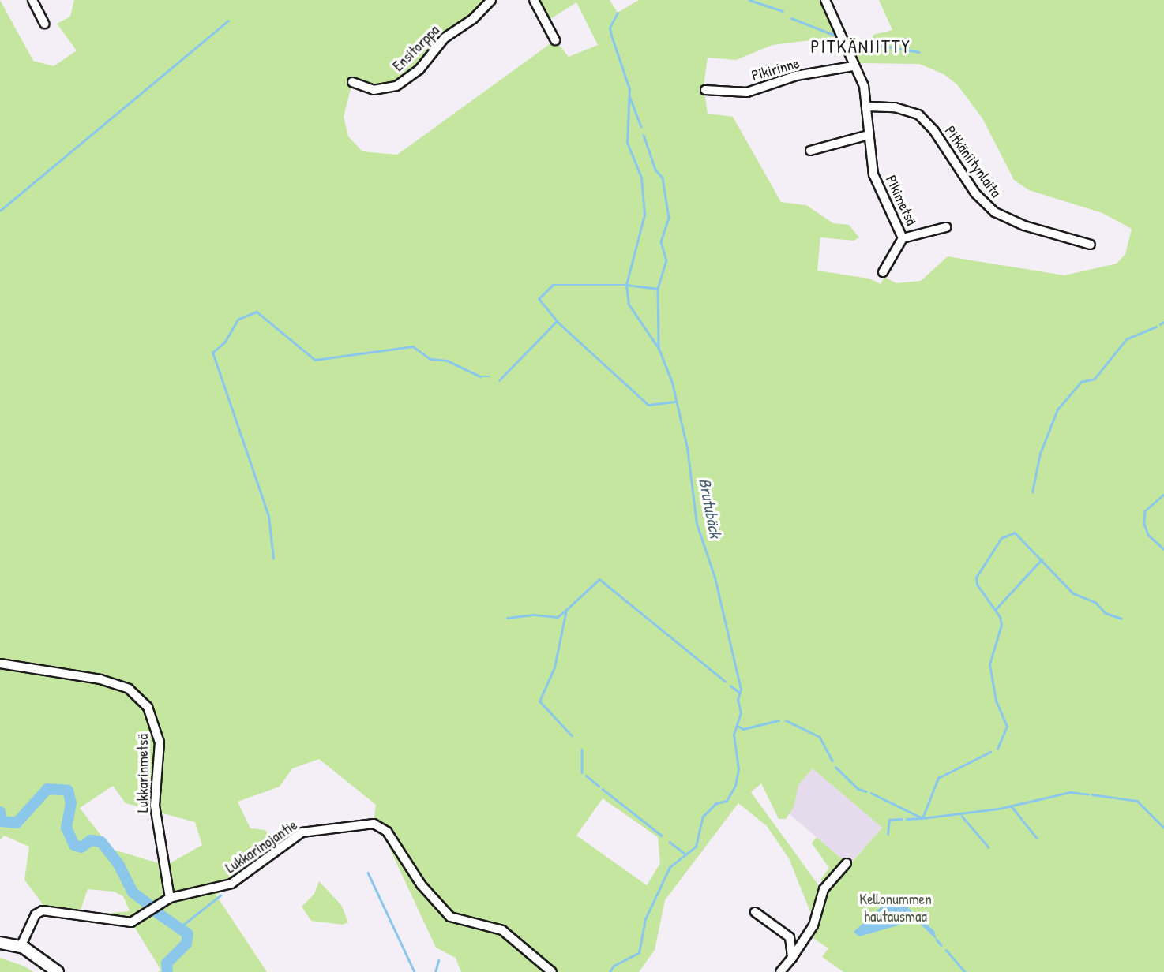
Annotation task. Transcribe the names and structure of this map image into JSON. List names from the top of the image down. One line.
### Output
{"streets":{"street":["Ensitorppa","Pikirinne","Pitkäniitynlaita","Pikimetsä","Lukkarinmetsä","Lukkarinojantie"]},"crossings":[["Pikirinne","Pikimetsä"],["Pitkäniitynlaita","Pikimetsä"],["Lukkarinmetsä","Lukkarinojantie"]],"districts":["PITKÄNIITTY"],"water":["Brutubäck"],"parks":["Kellonummen hautausmaa"]}
